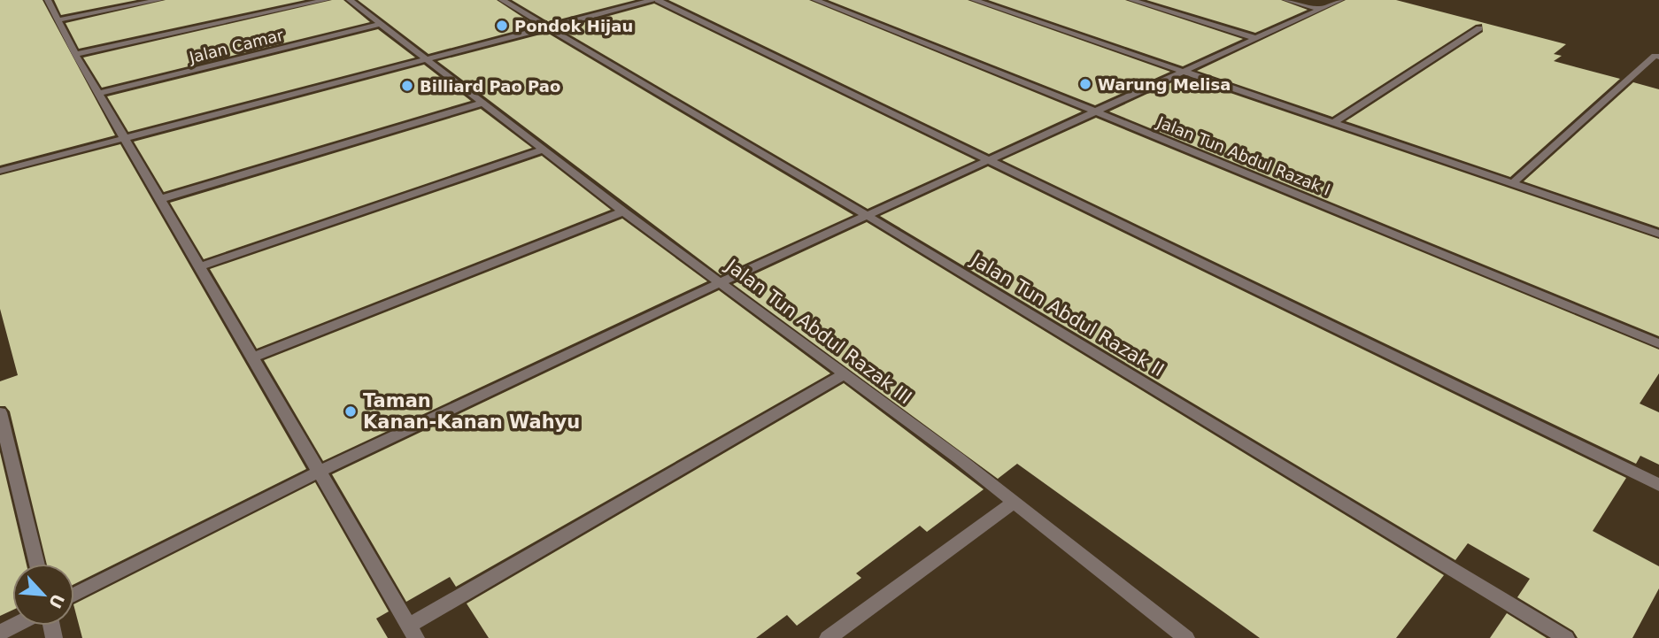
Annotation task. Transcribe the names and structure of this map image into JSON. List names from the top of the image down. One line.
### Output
{"streets":{"street":["Jalan Camar","Jalan Tun Abdul Razak I","Jalan Tun Abdul Razak II","Jalan Tun Abdul Razak III"]},"crossings":[["Jalan Camar","Jalan Tun Abdul Razak III"]],"places":["Pondok Hijau","Warung Melisa","Billiard Pao Pao","Taman Kanan-Kanan Wahyu"],"north":"bottom right"}
